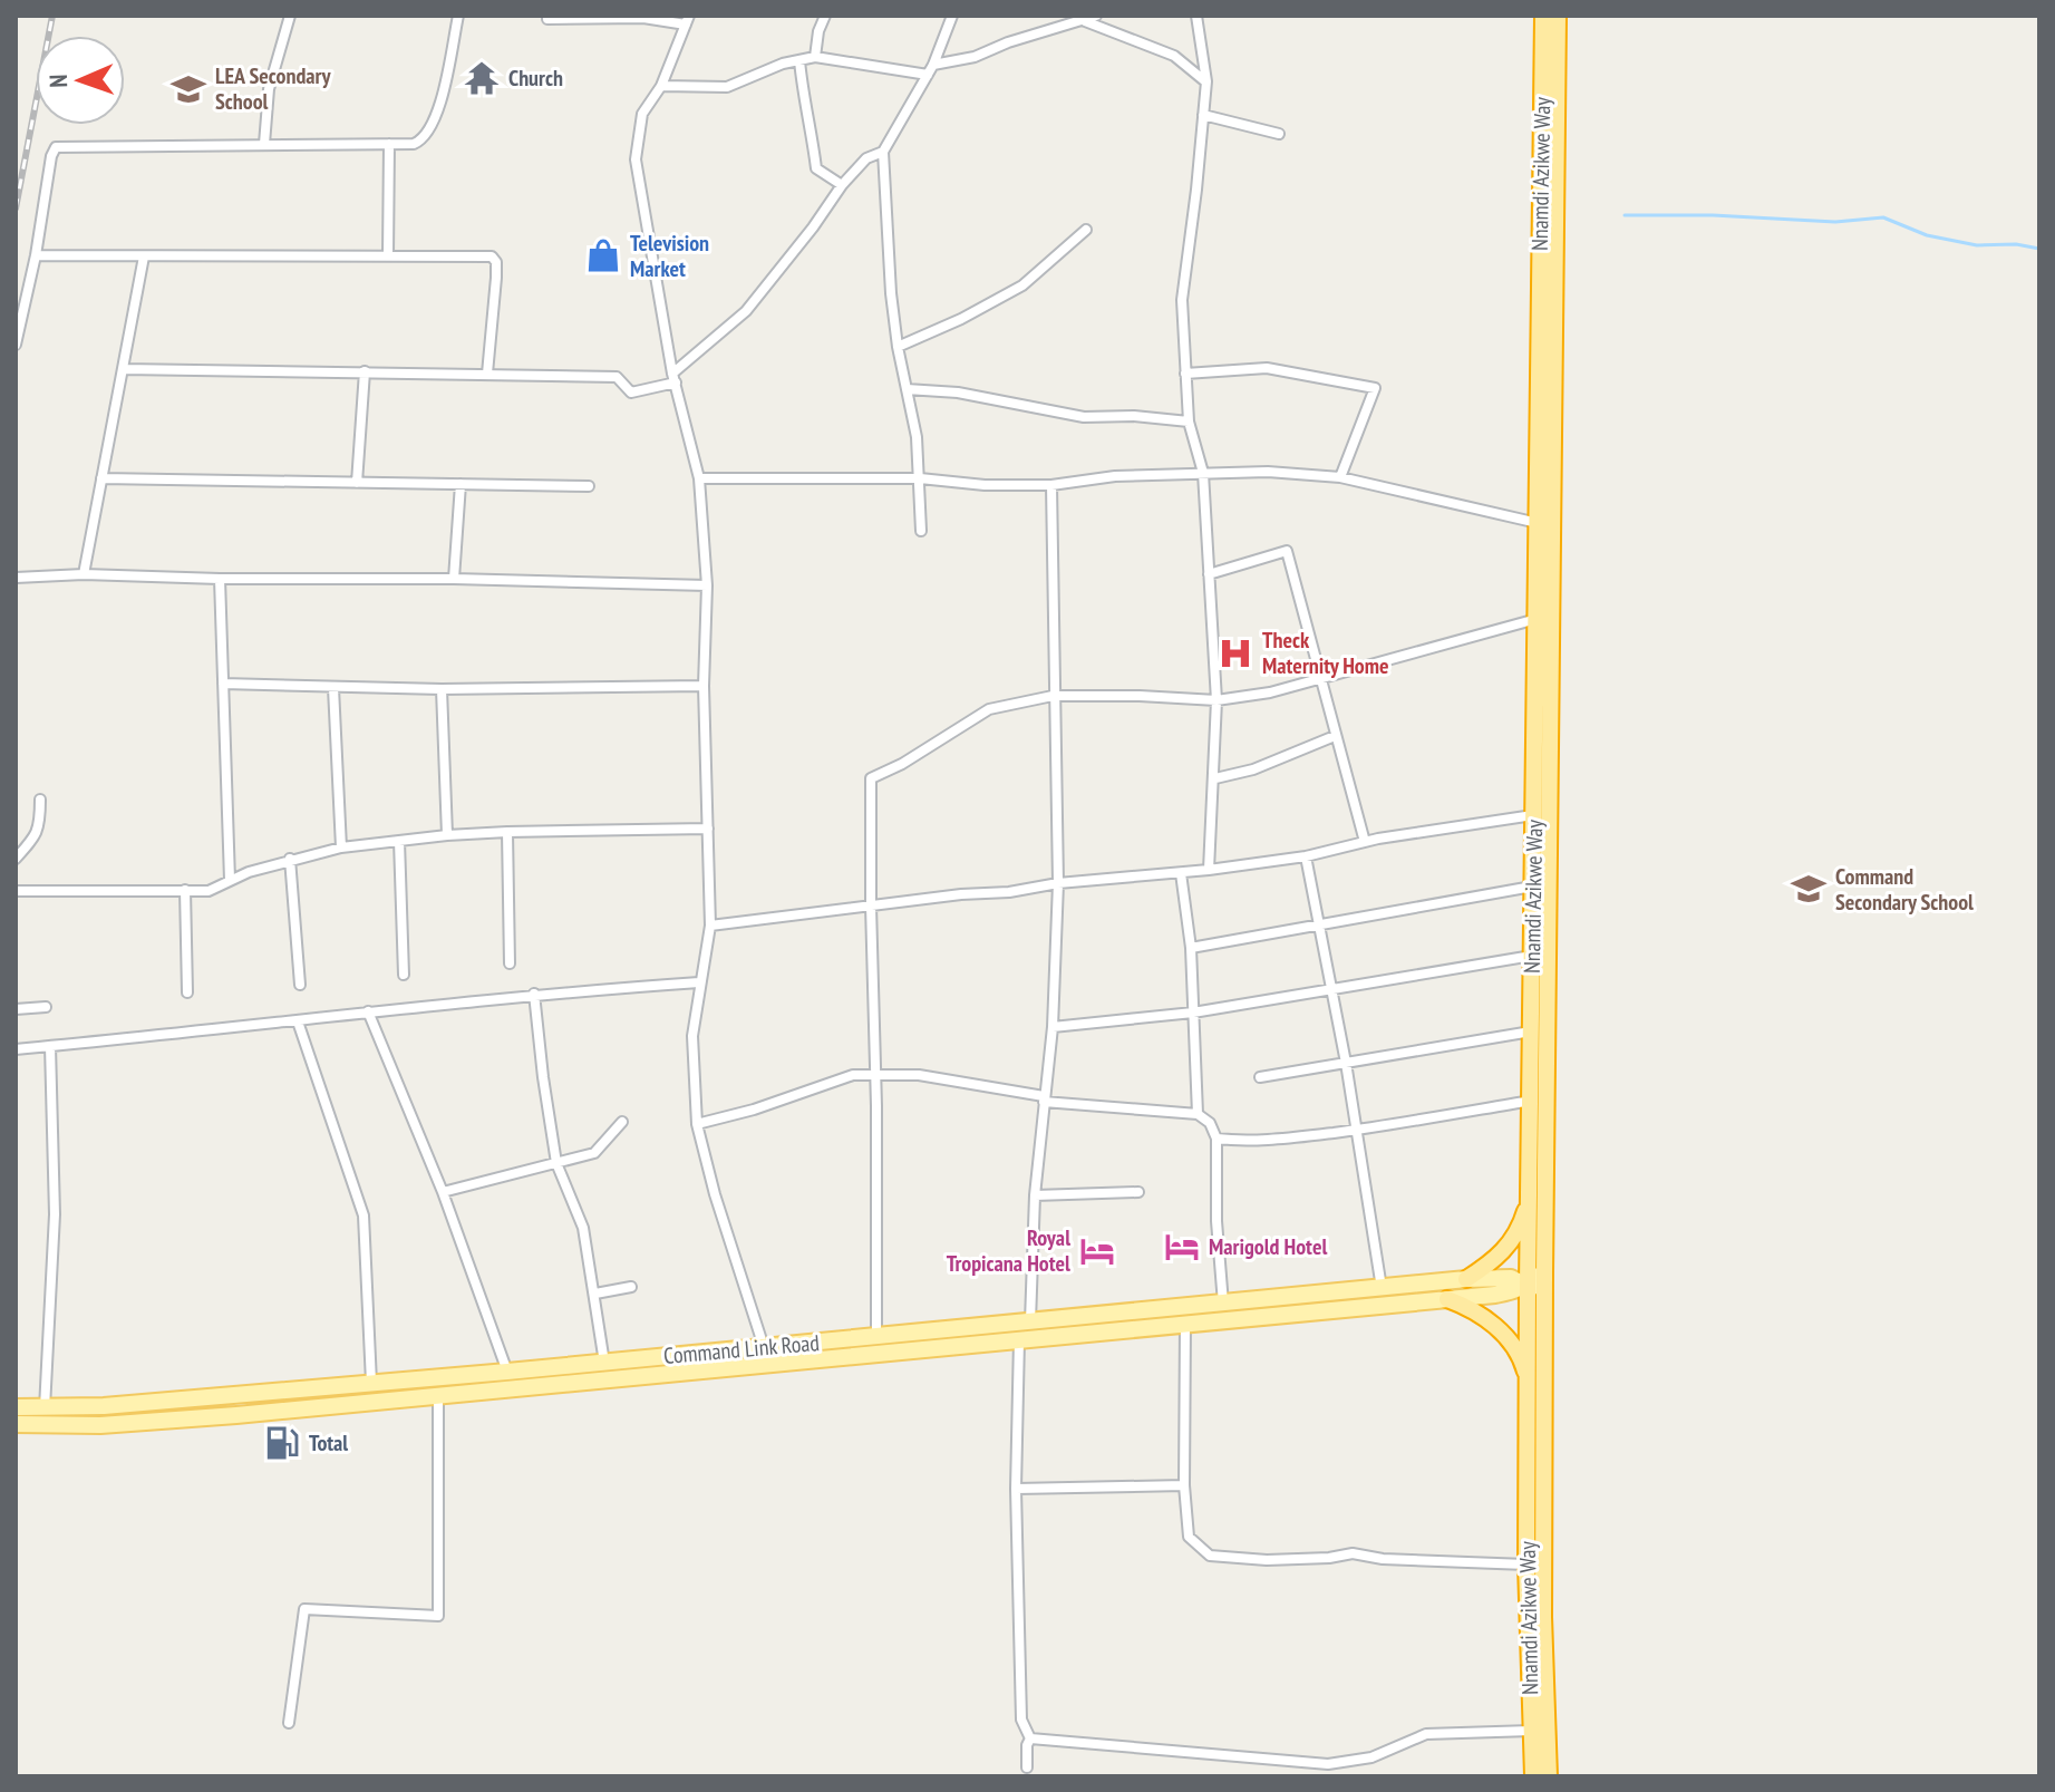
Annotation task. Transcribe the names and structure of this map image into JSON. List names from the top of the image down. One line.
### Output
{"streets":{"highway":["Nnamdi Azikwe Way"],"main road":["Command Link Road"]},"crossings":[["Nnamdi Azikwe Way","Command Link Road"]],"places":{"temple":["Church"],"school or university":["LEA Secondary School","Command Secondary School"],"shop":["Television Market"],"hospital":["Theck Maternity Home"],"hotel":["Marigold Hotel","Royal Tropicana Hotel"],"fuel station":["Total"]},"north":"left"}
